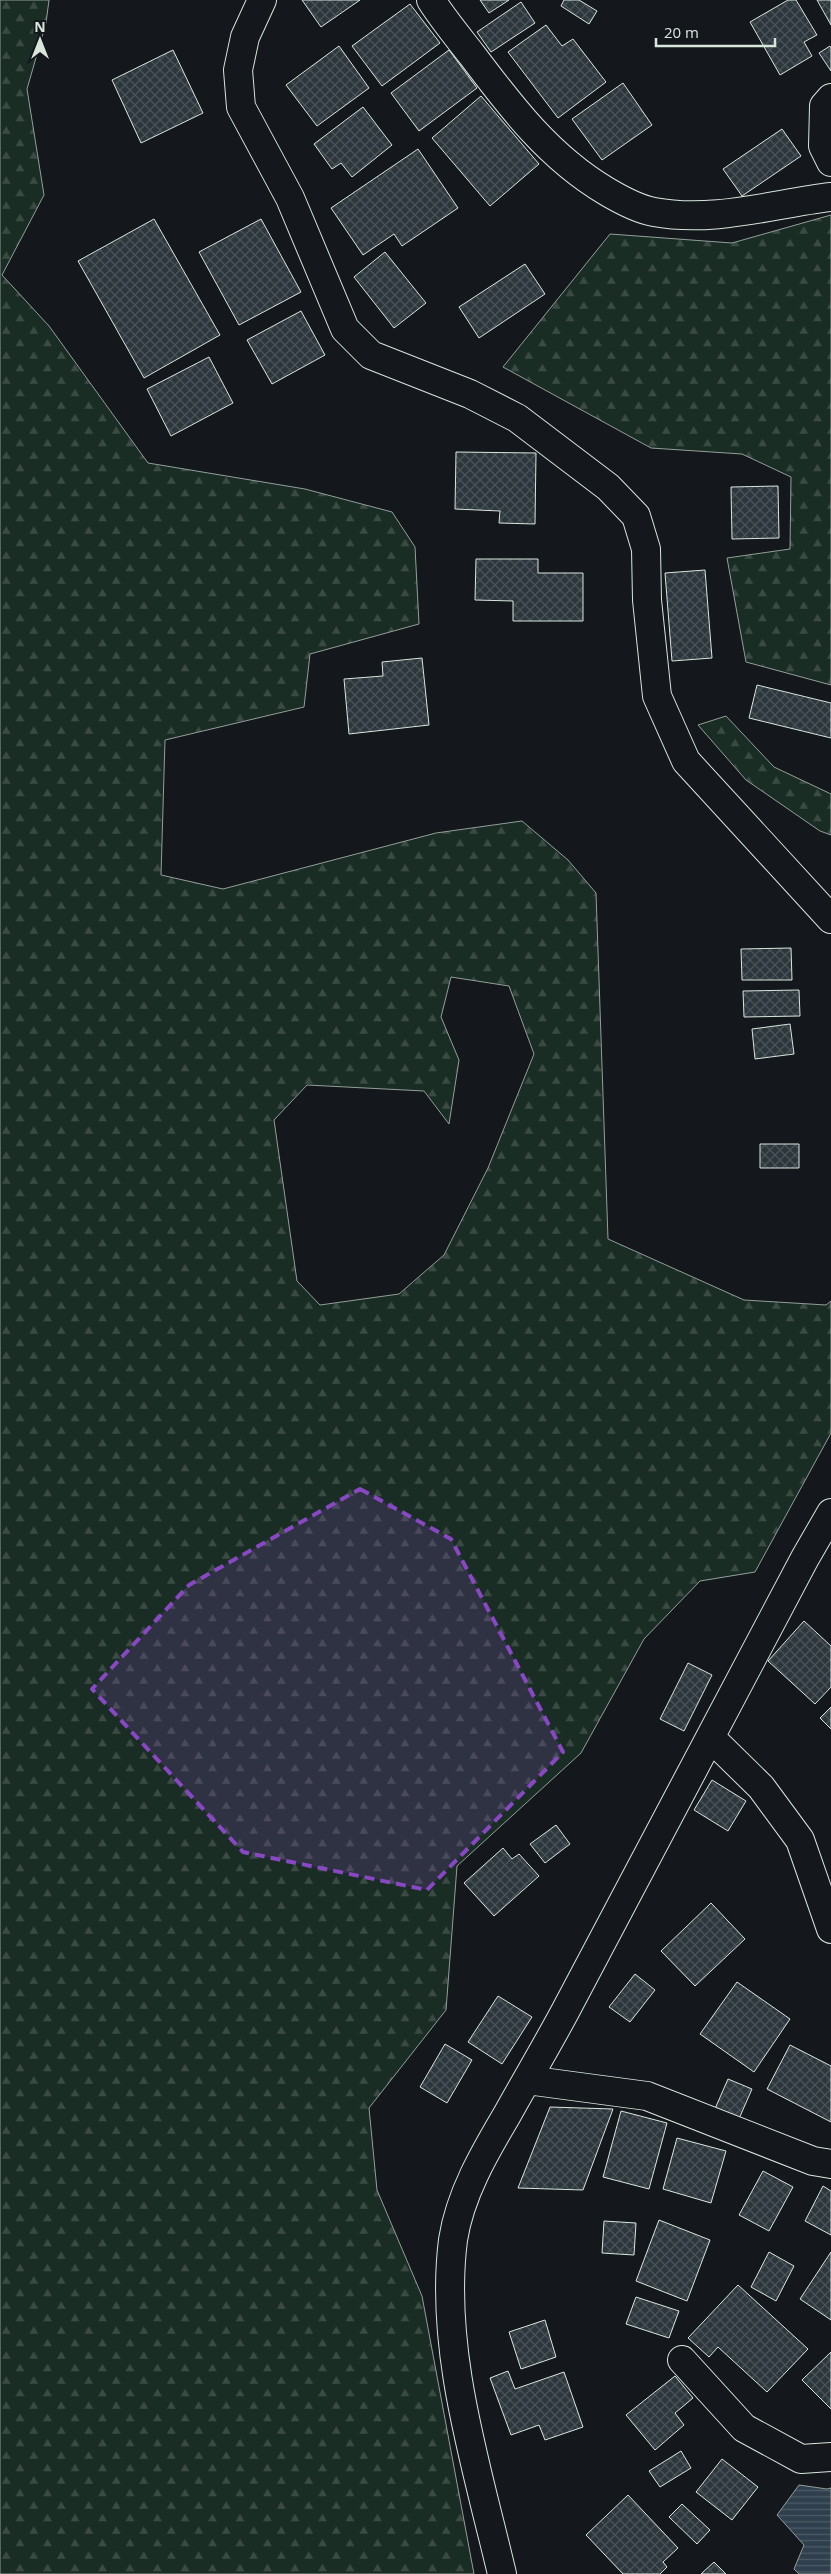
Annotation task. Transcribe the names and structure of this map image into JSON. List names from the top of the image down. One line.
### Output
{"scale_bar":"20 m","north":"top"}
